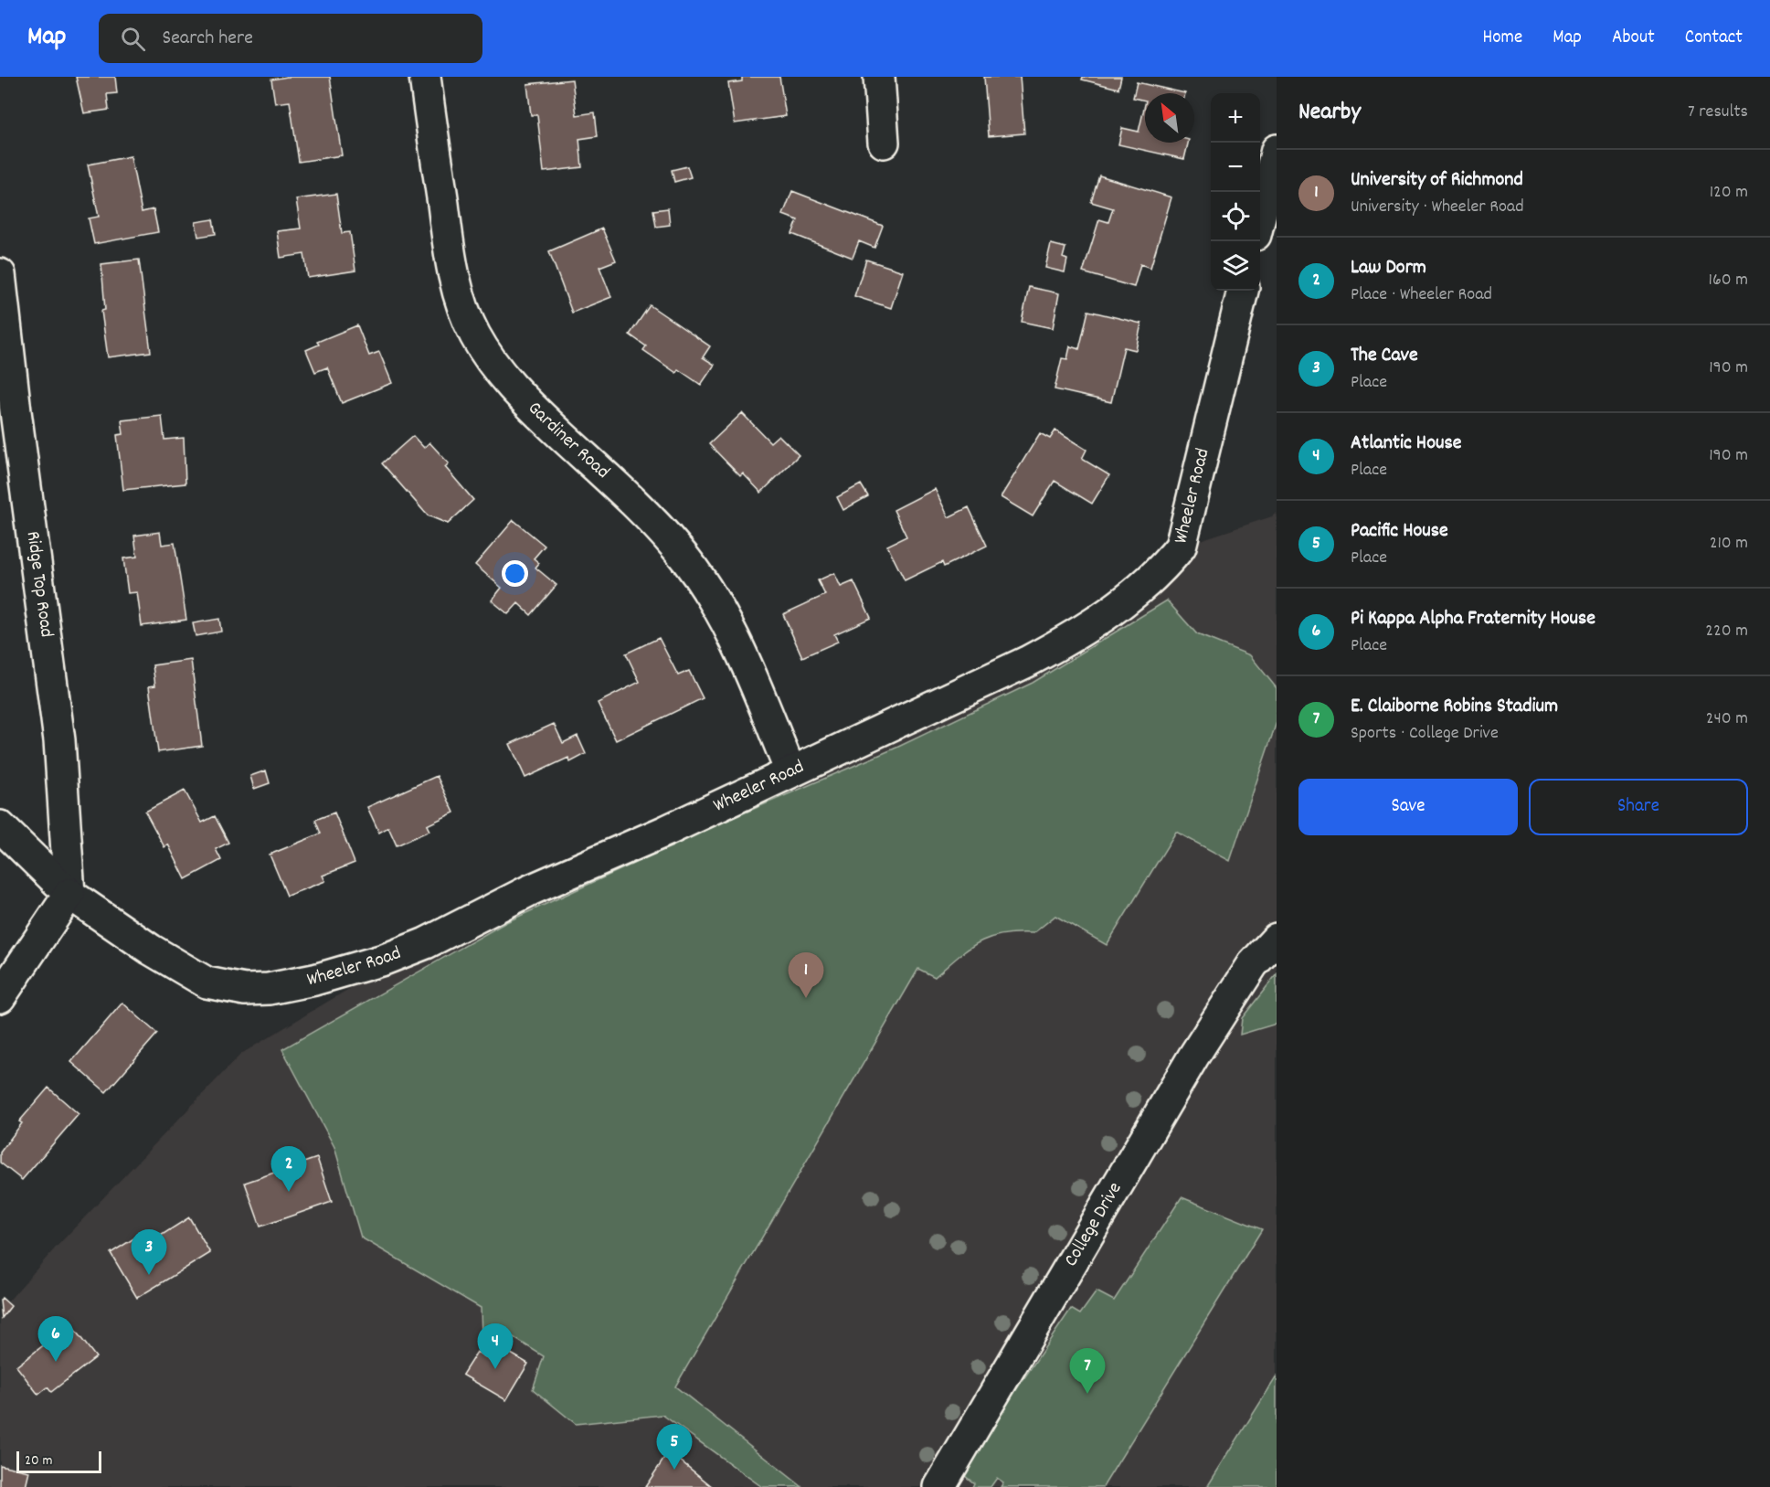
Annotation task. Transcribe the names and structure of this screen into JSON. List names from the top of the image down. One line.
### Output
{"streets":{"street":["Gardiner Road","Wheeler Road","Ridge Top Road","College Drive"]},"crossings":[["Gardiner Road","Wheeler Road"],["Wheeler Road","Ridge Top Road"]],"scale_bar":"20 m","north":"top left","page":{"header":"Map","search":"Search here","nav":["Home","Map","About","Contact"],"heading":["Nearby","7 results"],"map_buttons":["+","−"],"list":[{"mark":"1","name":"University of Richmond","note":"University · Wheeler Road","value":"120 m"},{"mark":"2","name":"Law Dorm","note":"Place · Wheeler Road","value":"160 m"},{"mark":"3","name":"The Cave","note":"Place","value":"190 m"},{"mark":"4","name":"Atlantic House","note":"Place","value":"190 m"},{"mark":"5","name":"Pacific House","note":"Place","value":"210 m"},{"mark":"6","name":"Pi Kappa Alpha Fraternity House","note":"Place","value":"220 m"},{"mark":"7","name":"E. Claiborne Robins Stadium","note":"Sports · College Drive","value":"240 m"}],"buttons":["Save","Share"],"pins":["1","2","3","6","4","7","5"],"scale":"20 m"}}
